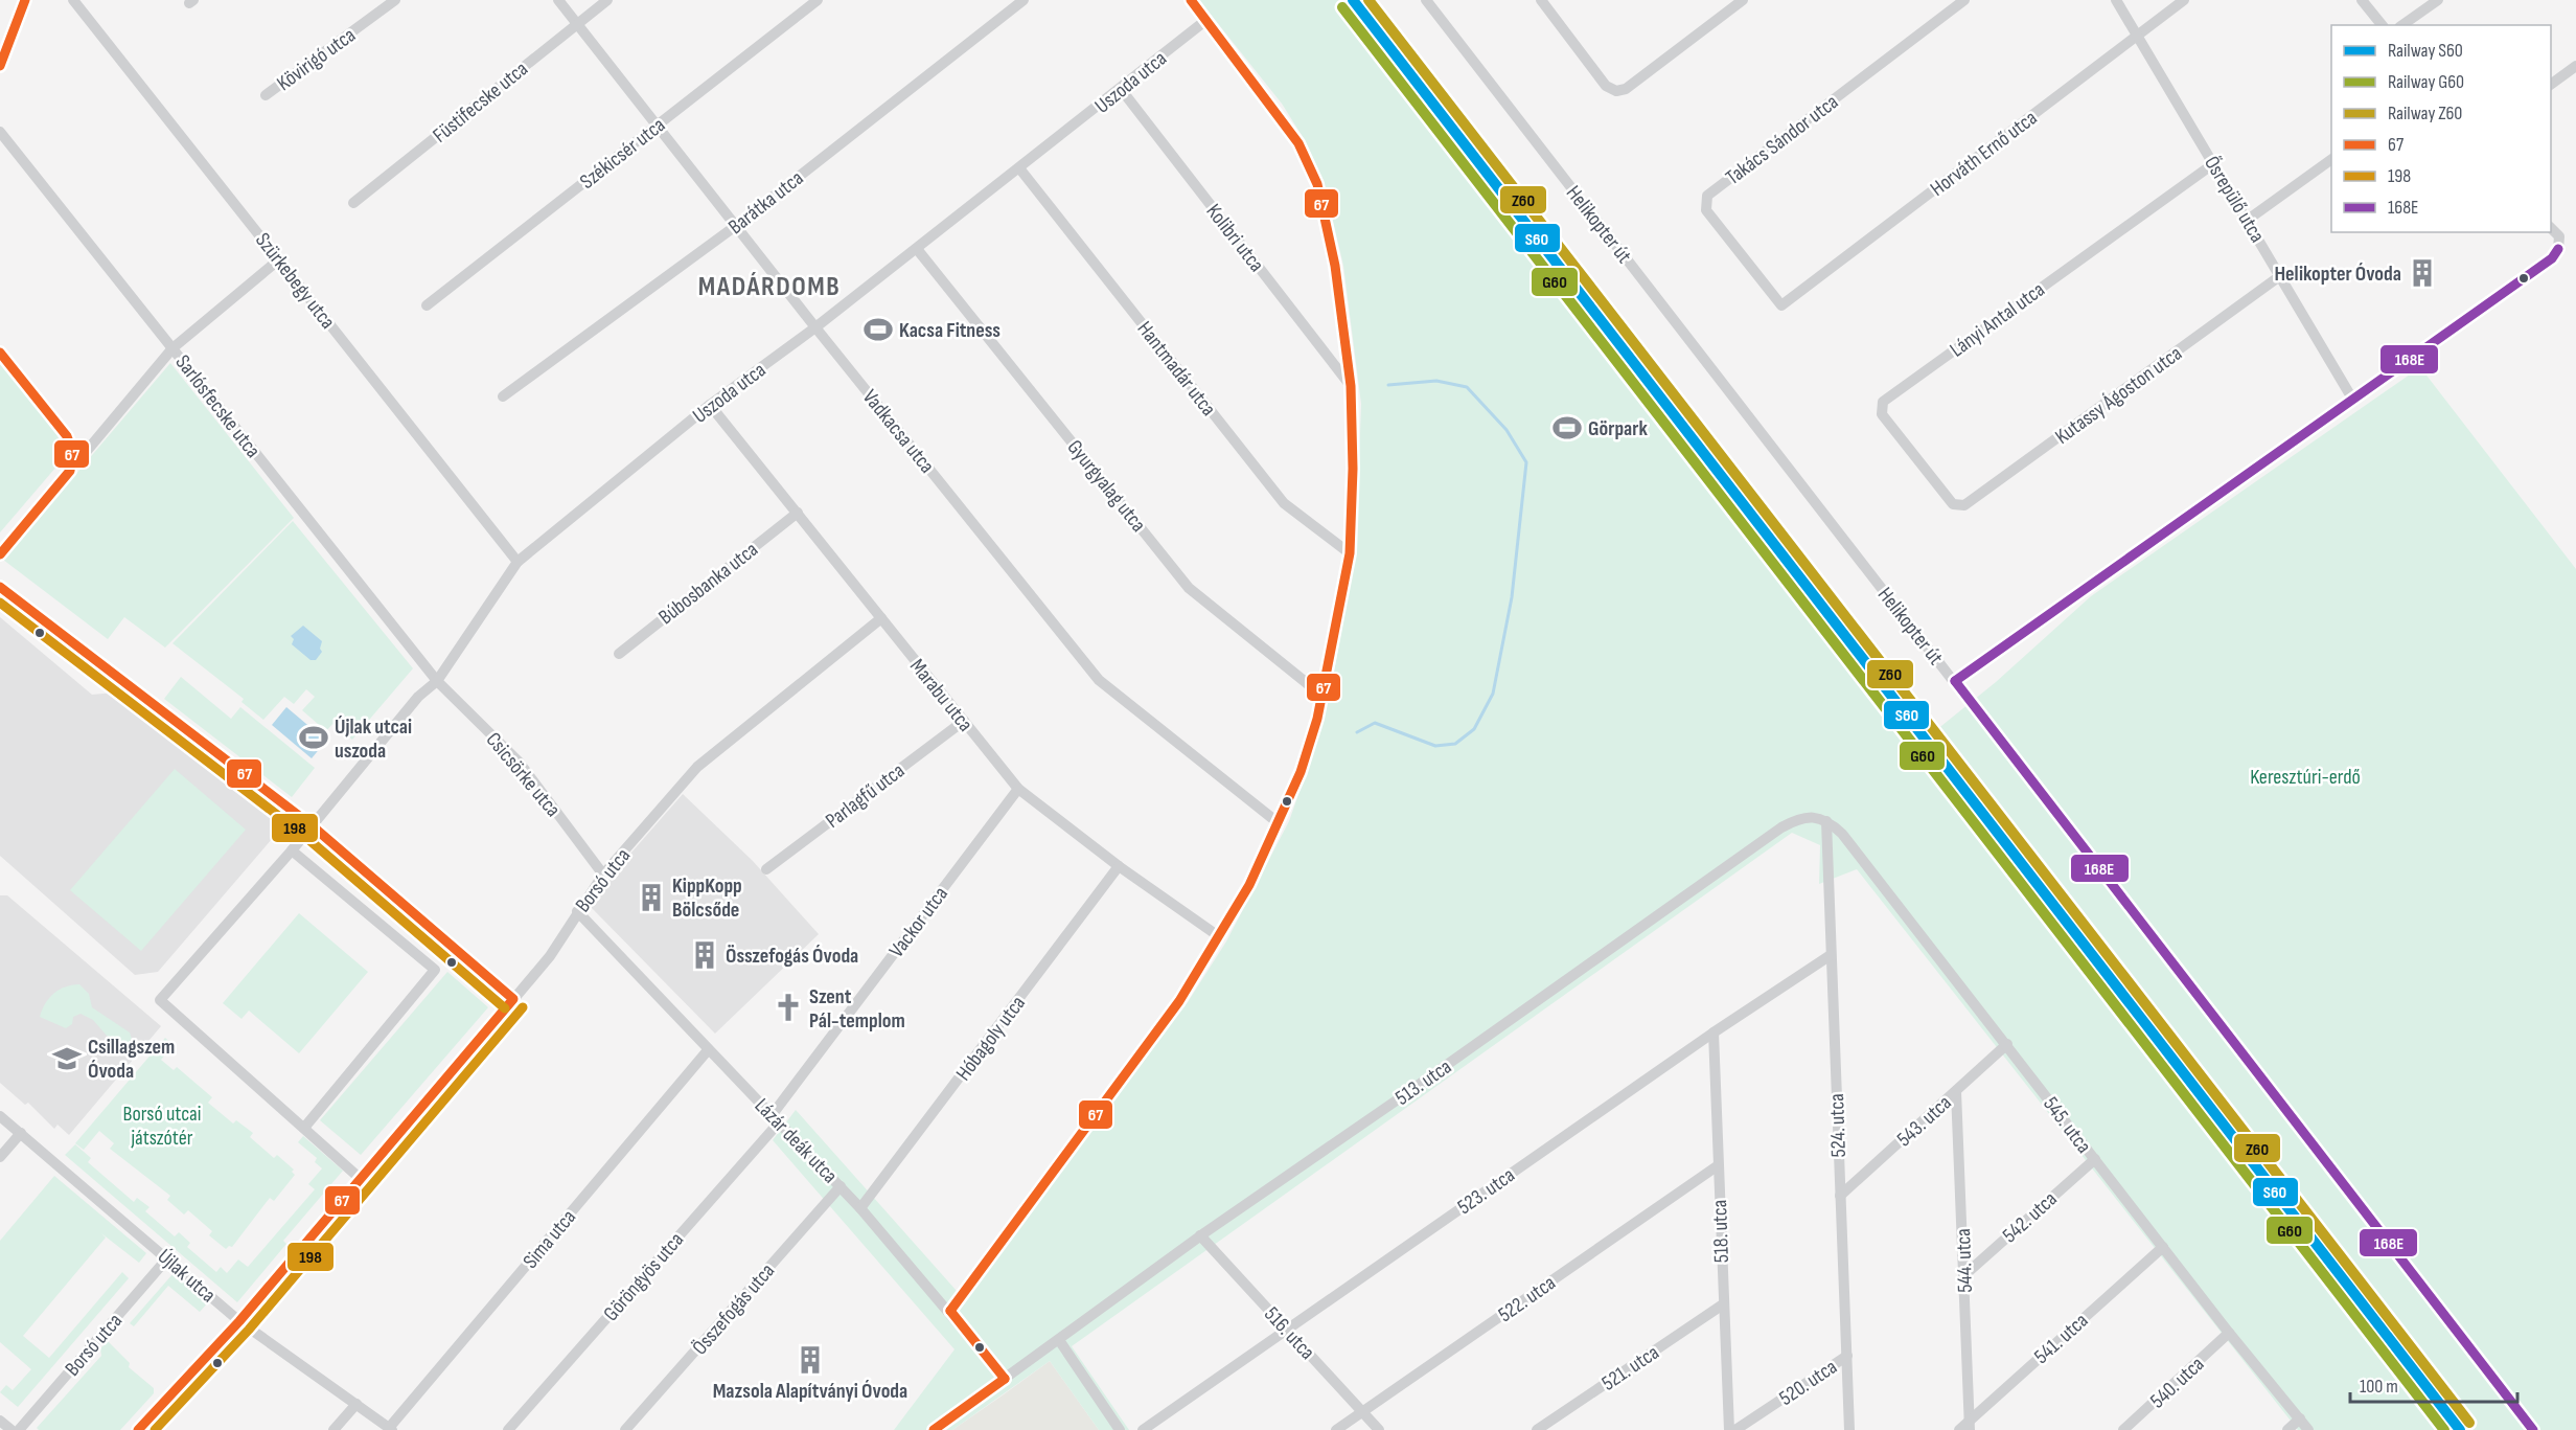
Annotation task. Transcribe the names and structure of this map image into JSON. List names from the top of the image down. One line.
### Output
{"streets":{"street":["Kövirigó utca","Uszoda utca","Füstifecske utca","Takács Sándor utca","Székicsér utca","Horváth Ernő utca","Ősrepülő utca","Barátka utca","Helikopter út","Kolibri utca","Szürkebegy utca","Lányi Antal utca","Hantmadár utca","Kutassy Ágoston utca","Sarlósfecske utca","Vadkacsa utca","Gyurgyalag utca","Búbosbanka utca","Marabu utca","Csicsörke utca","Parlagfű utca","Borsó utca","Vackor utca","Hóbagoly utca","513. utca","543. utca","545. utca","524. utca","Lázár deák utca","523. utca","542. utca","518. utca","Sima utca","544. utca","Újlak utca","Göröngyös utca","522. utca","Összefogás utca","516. utca","541. utca","521. utca","520. utca","540. utca"]},"crossings":[["Uszoda utca","Kolibri utca"],["Uszoda utca","Szürkebegy utca"],["Uszoda utca","Hantmadár utca"],["Uszoda utca","Sarlósfecske utca"],["Uszoda utca","Vadkacsa utca"],["Uszoda utca","Gyurgyalag utca"],["Uszoda utca","Marabu utca"],["Uszoda utca","Csicsörke utca"],["Füstifecske utca","Vadkacsa utca"],["Takács Sándor utca","Horváth Ernő utca"],["Székicsér utca","Vadkacsa utca"],["Horváth Ernő utca","Ősrepülő utca"],["Ősrepülő utca","Lányi Antal utca"],["Ősrepülő utca","Kutassy Ágoston utca"],["Barátka utca","Vadkacsa utca"],["Lányi Antal utca","Kutassy Ágoston utca"],["Sarlósfecske utca","Csicsörke utca"],["Búbosbanka utca","Marabu utca"],["Marabu utca","Parlagfű utca"],["Marabu utca","Borsó utca"],["Marabu utca","Vackor utca"],["Marabu utca","Hóbagoly utca"],["Csicsörke utca","Borsó utca"],["Borsó utca","Lázár deák utca"],["Borsó utca","Újlak utca"],["Vackor utca","Lázár deák utca"],["Vackor utca","Göröngyös utca"],["Hóbagoly utca","Lázár deák utca"],["513. utca","545. utca"],["513. utca","524. utca"],["513. utca","Lázár deák utca"],["513. utca","516. utca"],["543. utca","545. utca"],["543. utca","524. utca"],["543. utca","544. utca"],["545. utca","524. utca"],["545. utca","542. utca"],["545. utca","541. utca"],["545. utca","540. utca"],["524. utca","523. utca"],["524. utca","520. utca"],["Lázár deák utca","Sima utca"],["Lázár deák utca","Göröngyös utca"],["Lázár deák utca","Összefogás utca"],["523. utca","518. utca"],["523. utca","516. utca"],["542. utca","544. utca"],["518. utca","522. utca"],["518. utca","521. utca"],["Sima utca","Újlak utca"],["544. utca","541. utca"],["522. utca","516. utca"]],"districts":["MADÁRDOMB"],"parks":["Keresztúri-erdő","Borsó utcai játszótér"],"places":{"building":["Helikopter Óvoda","KippKopp Bölcsőde","Összefogás Óvoda","Mazsola Alapítványi Óvoda"],"sports":["Kacsa Fitness","Görpark","Újlak utcai uszoda"],"church":["Szent Pál-templom"],"school or university":["Csillagszem Óvoda"]},"lines":["rail line S60","rail line Z60","transit line 67","rail line G60","transit line 168E","transit line 198"],"legend":["Railway S60","Railway G60","Railway Z60","67","198","168E"],"scale_bar":"100 m"}
